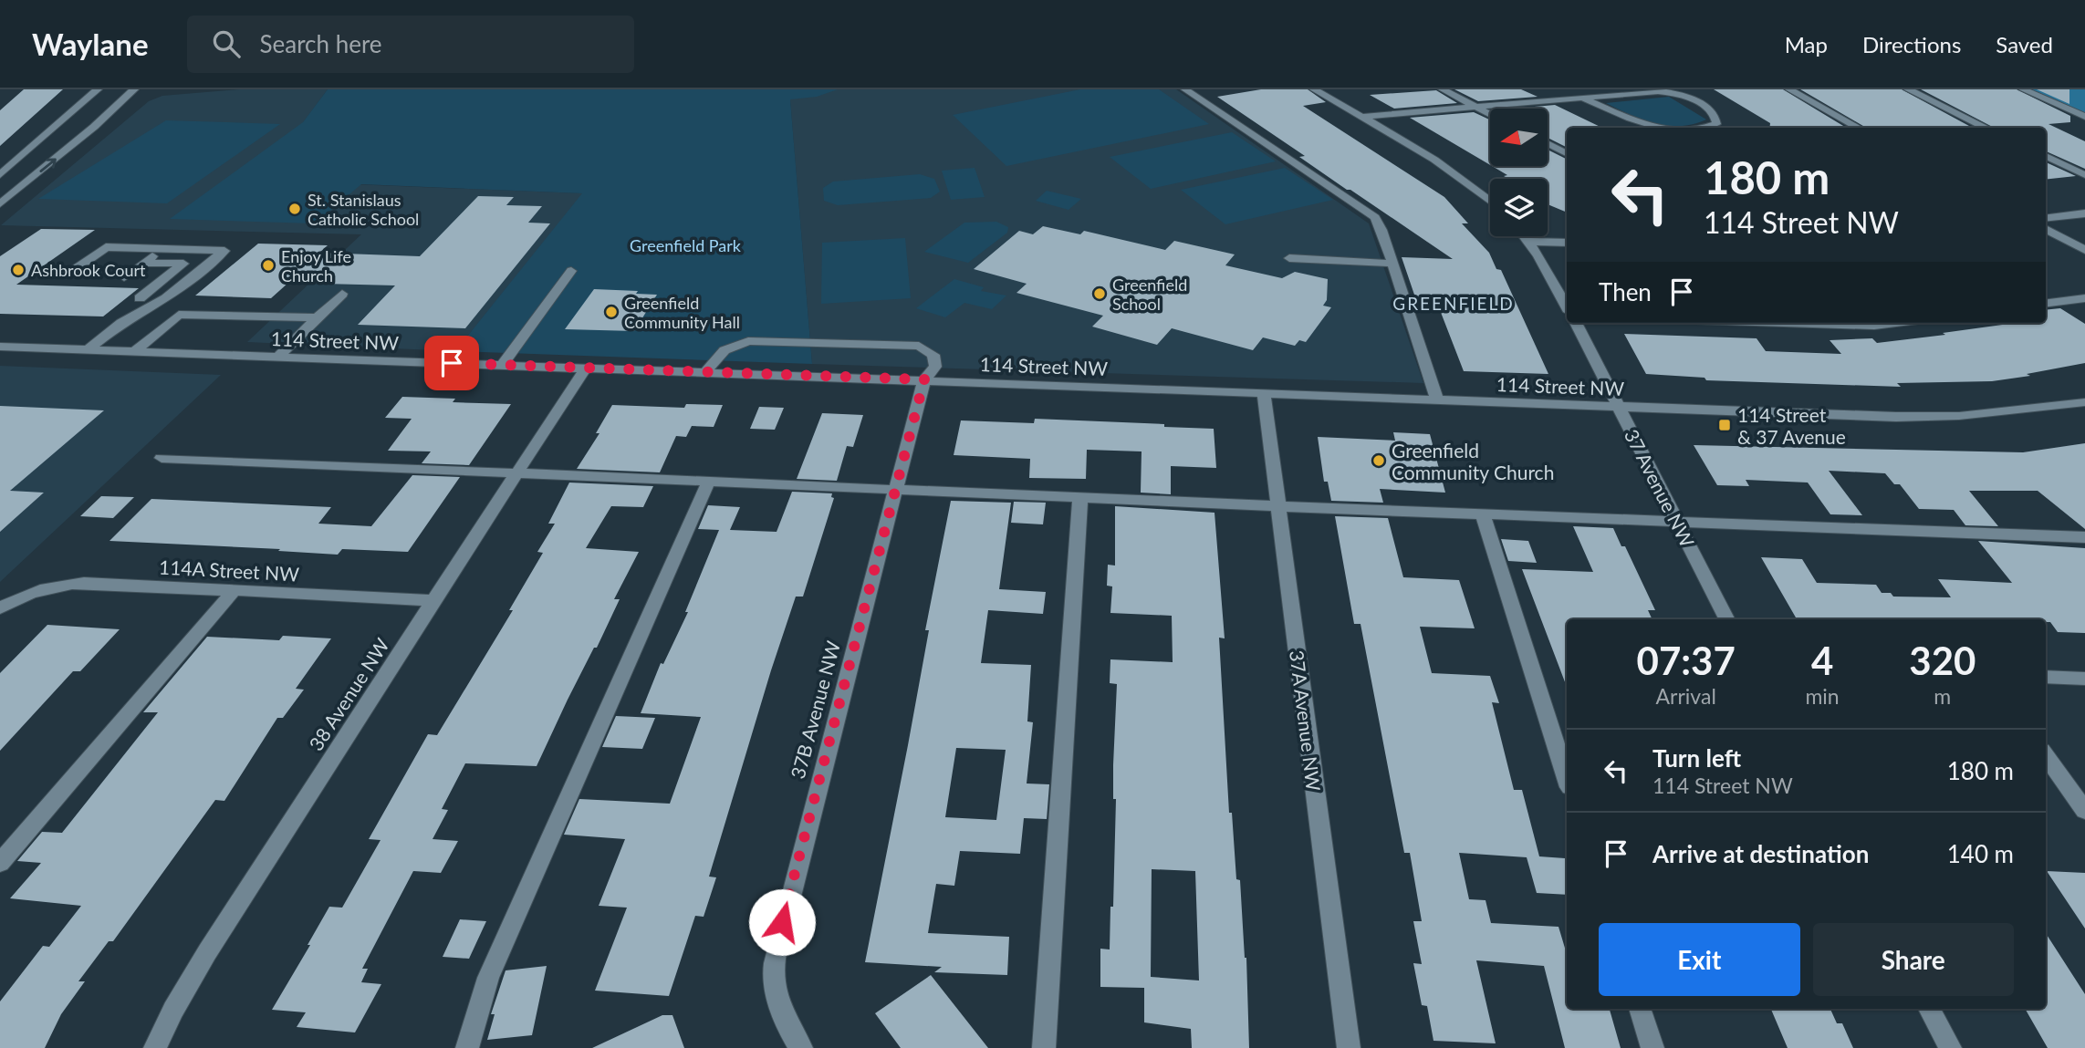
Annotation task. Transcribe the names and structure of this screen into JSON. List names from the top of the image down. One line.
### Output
{"streets":{"street":["114 Street NW","37 Avenue NW","114A Street NW","38 Avenue NW","37B Avenue NW","37A Avenue NW"]},"crossings":[["114 Street NW","37 Avenue NW"],["114 Street NW","38 Avenue NW"],["114 Street NW","37B Avenue NW"],["114 Street NW","37A Avenue NW"],["114A Street NW","38 Avenue NW"]],"districts":["GREENFIELD"],"parks":["Greenfield Park"],"places":{"other":["St. Stanislaus Catholic School","Enjoy Life Church","Ashbrook Court","Greenfield School","Greenfield Community Hall","Greenfield Community Church"],"transit":["114 Street & 37 Avenue"]},"north":"left","page":{"header":"Waylane","search":"Search here","nav":["Map","Directions","Saved"],"turn":["180 m","114 Street NW"],"then":"Then","eta":["07:37","Arrival","4","min","320","m"],"list":[{"name":"Turn left","note":"114 Street NW","value":"180 m"},{"name":"Arrive at destination","value":"140 m"}],"buttons":["Exit","Share"]}}
